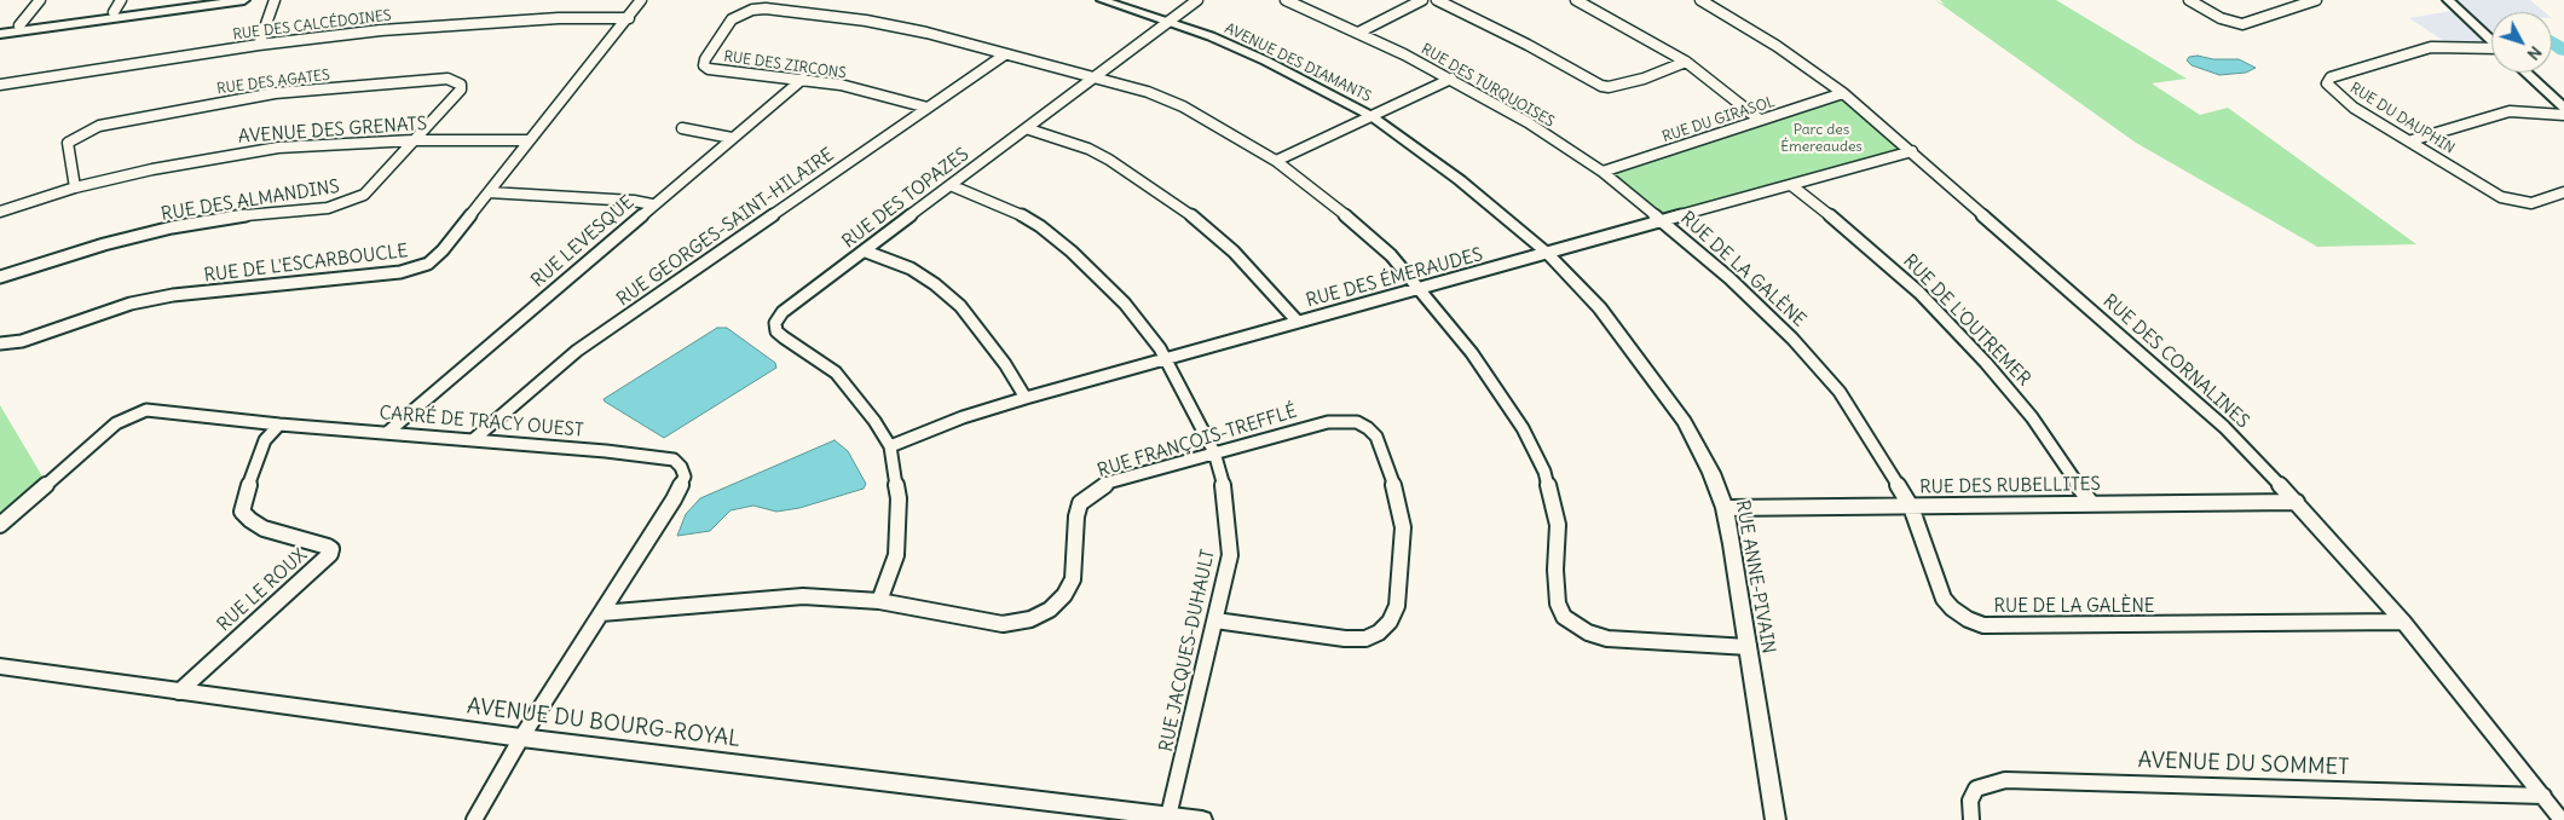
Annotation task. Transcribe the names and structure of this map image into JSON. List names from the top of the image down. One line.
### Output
{"streets":{"street":["RUE DES CALCÉDOINES","AVENUE DES DIAMANTS","RUE DES ZIRCONS","RUE DES AGATES","RUE DES TURQUOISES","RUE DU DAUPHIN","RUE DU GIRASOL","AVENUE DES GRENATS","RUE DES TOPAZES","RUE DES ALMANDINS","RUE GEORGES-SAINT-HILAIRE","RUE LEVESQUE","RUE DE L'ESCARBOUCLE","RUE DE LA GALÈNE","RUE DES ÉMERAUDES","RUE DE L'OUTREMER","RUE DES CORNALINES","CARRÉ DE TRACY OUEST","RUE FRANÇOIS-TREFFLÉ","RUE DES RUBELLITES","RUE ANNE-PIVAIN","RUE LE ROUX","RUE JACQUES-DUHAULT","AVENUE DU BOURG-ROYAL","AVENUE DU SOMMET"]},"crossings":[["RUE DES CALCÉDOINES","RUE DE L'ESCARBOUCLE"],["AVENUE DES DIAMANTS","RUE DES TOPAZES"],["AVENUE DES DIAMANTS","RUE DES ÉMERAUDES"],["AVENUE DES DIAMANTS","RUE ANNE-PIVAIN"],["RUE DES ZIRCONS","RUE DES TOPAZES"],["RUE DES ZIRCONS","RUE GEORGES-SAINT-HILAIRE"],["RUE DES ZIRCONS","RUE LEVESQUE"],["RUE DES ZIRCONS","RUE DES ÉMERAUDES"],["RUE DES ZIRCONS","RUE ANNE-PIVAIN"],["RUE DES AGATES","AVENUE DES GRENATS"],["RUE DES AGATES","RUE DES ALMANDINS"],["RUE DES TURQUOISES","RUE DU GIRASOL"],["RUE DES TURQUOISES","RUE DE LA GALÈNE"],["RUE DES TURQUOISES","RUE DES ÉMERAUDES"],["RUE DU GIRASOL","RUE DES CORNALINES"],["AVENUE DES GRENATS","RUE DES ALMANDINS"],["AVENUE DES GRENATS","RUE DE L'ESCARBOUCLE"],["RUE DES TOPAZES","RUE DES ÉMERAUDES"],["RUE DES TOPAZES","RUE JACQUES-DUHAULT"],["RUE GEORGES-SAINT-HILAIRE","CARRÉ DE TRACY OUEST"],["RUE LEVESQUE","CARRÉ DE TRACY OUEST"],["RUE DE LA GALÈNE","RUE DES ÉMERAUDES"],["RUE DE LA GALÈNE","RUE DES CORNALINES"],["RUE DE LA GALÈNE","RUE DES RUBELLITES"],["RUE DES ÉMERAUDES","RUE DE L'OUTREMER"],["RUE DES ÉMERAUDES","RUE DES CORNALINES"],["RUE DES ÉMERAUDES","RUE ANNE-PIVAIN"],["RUE DES ÉMERAUDES","RUE JACQUES-DUHAULT"],["RUE DE L'OUTREMER","RUE DES RUBELLITES"],["RUE DES CORNALINES","RUE DES RUBELLITES"],["RUE DES CORNALINES","AVENUE DU SOMMET"],["CARRÉ DE TRACY OUEST","RUE FRANÇOIS-TREFFLÉ"],["CARRÉ DE TRACY OUEST","RUE LE ROUX"],["CARRÉ DE TRACY OUEST","AVENUE DU BOURG-ROYAL"],["RUE FRANÇOIS-TREFFLÉ","RUE JACQUES-DUHAULT"],["RUE DES RUBELLITES","RUE ANNE-PIVAIN"],["RUE LE ROUX","AVENUE DU BOURG-ROYAL"],["RUE JACQUES-DUHAULT","AVENUE DU BOURG-ROYAL"]],"parks":["Parc des Émereaudes"],"north":"bottom right"}
